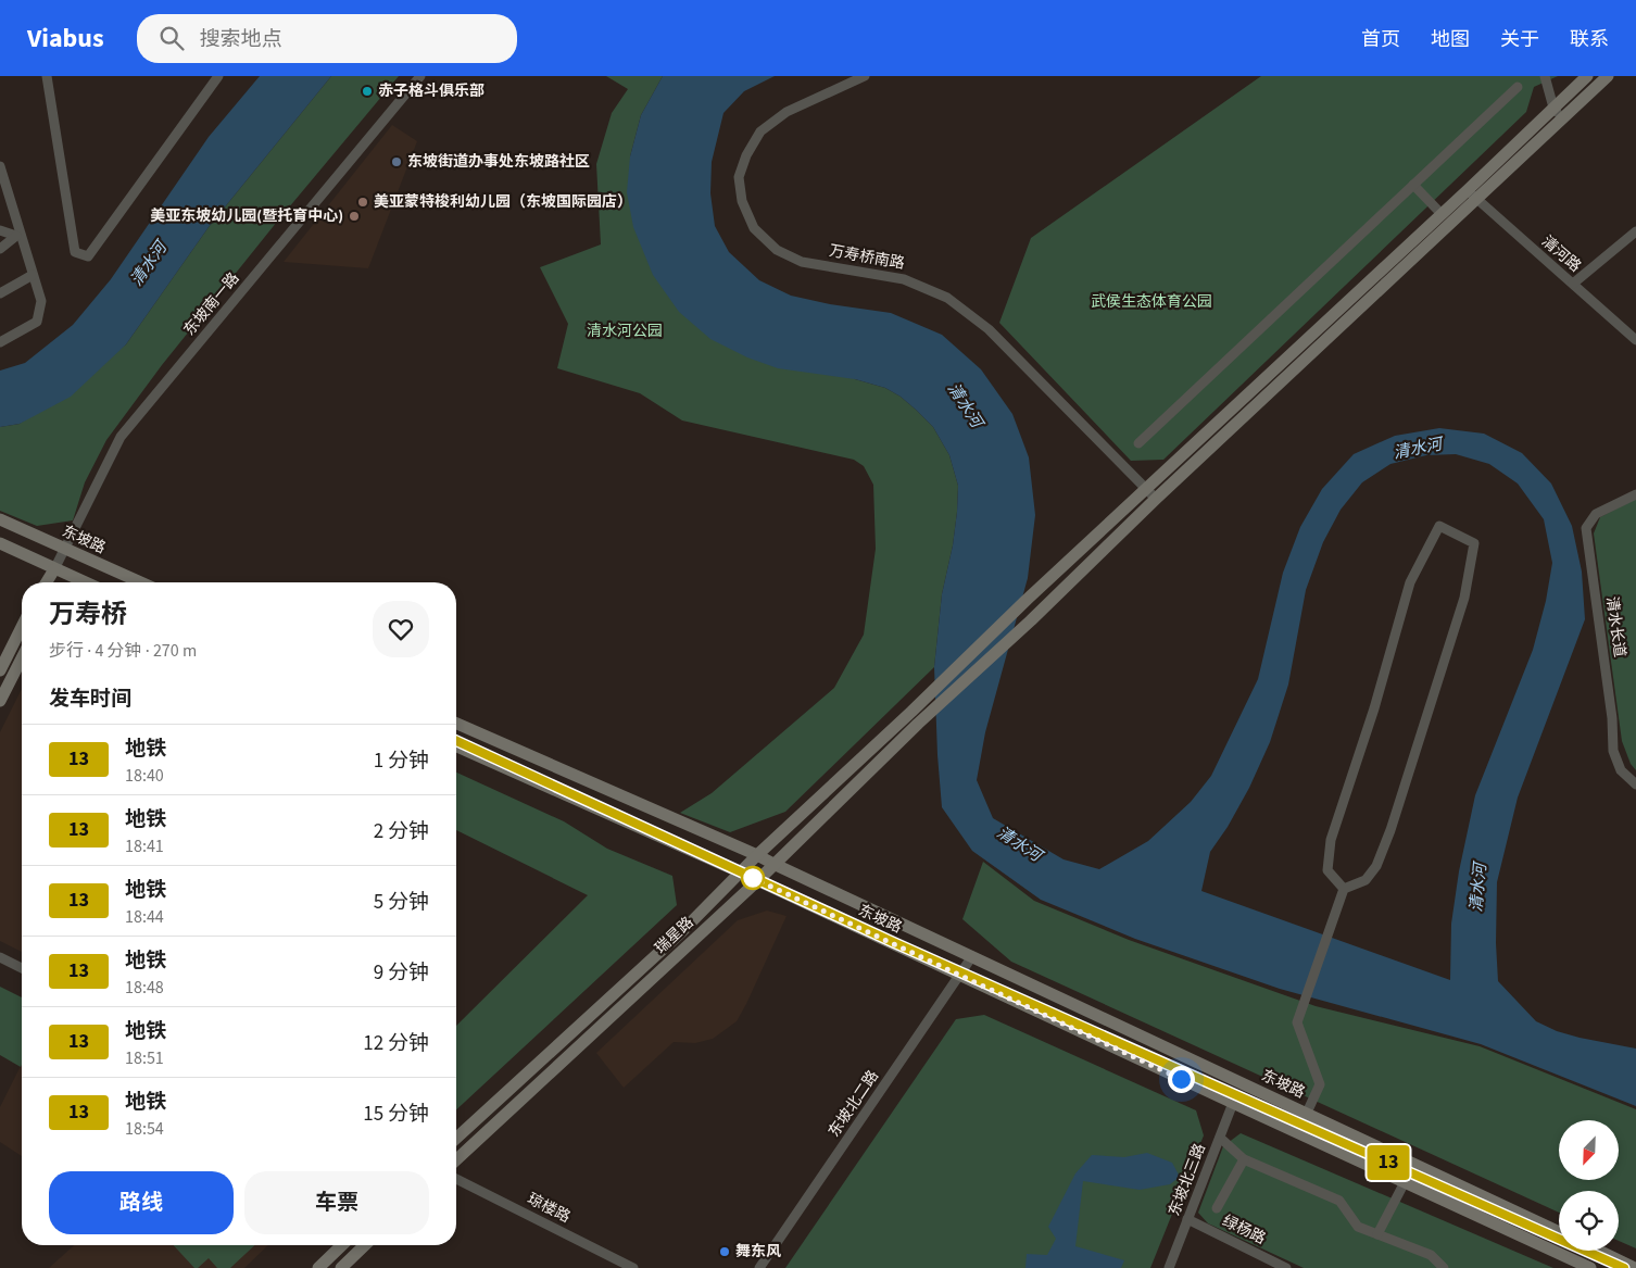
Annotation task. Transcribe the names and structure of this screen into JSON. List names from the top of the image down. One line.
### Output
{"streets":{"street":["清河路","万寿桥南路","东坡南一路","东坡路","清水长道","瑞星路","东坡北二路","东坡北三路","琼楼路","绿杨路"]},"crossings":[["万寿桥南路","瑞星路"],["东坡南一路","东坡路"],["东坡路","瑞星路"],["东坡路","东坡北二路"],["东坡路","东坡北三路"],["东坡北三路","绿杨路"]],"water":["清水河"],"parks":["武侯生态体育公园","清水河公园"],"places":["赤子格斗俱乐部","东坡街道办事处东坡路社区","美亚蒙特梭利幼儿园（东坡国际园店）","美亚东坡幼儿园(暨托育中心)","舞东风"],"lines":["metro line 13"],"north":"bottom left","page":{"header":"Viabus","search":"搜索地点","nav":["首页","地图","关于","联系"],"on_map":"13","heading":[["万寿桥","步行 · 4 分钟 · 270 m"],"发车时间"],"list":[{"mark":"13","name":"地铁","note":"18:40","value":"1 分钟"},{"mark":"13","name":"地铁","note":"18:41","value":"2 分钟"},{"mark":"13","name":"地铁","note":"18:44","value":"5 分钟"},{"mark":"13","name":"地铁","note":"18:48","value":"9 分钟"},{"mark":"13","name":"地铁","note":"18:51","value":"12 分钟"},{"mark":"13","name":"地铁","note":"18:54","value":"15 分钟"}],"buttons":["路线","车票"]}}
